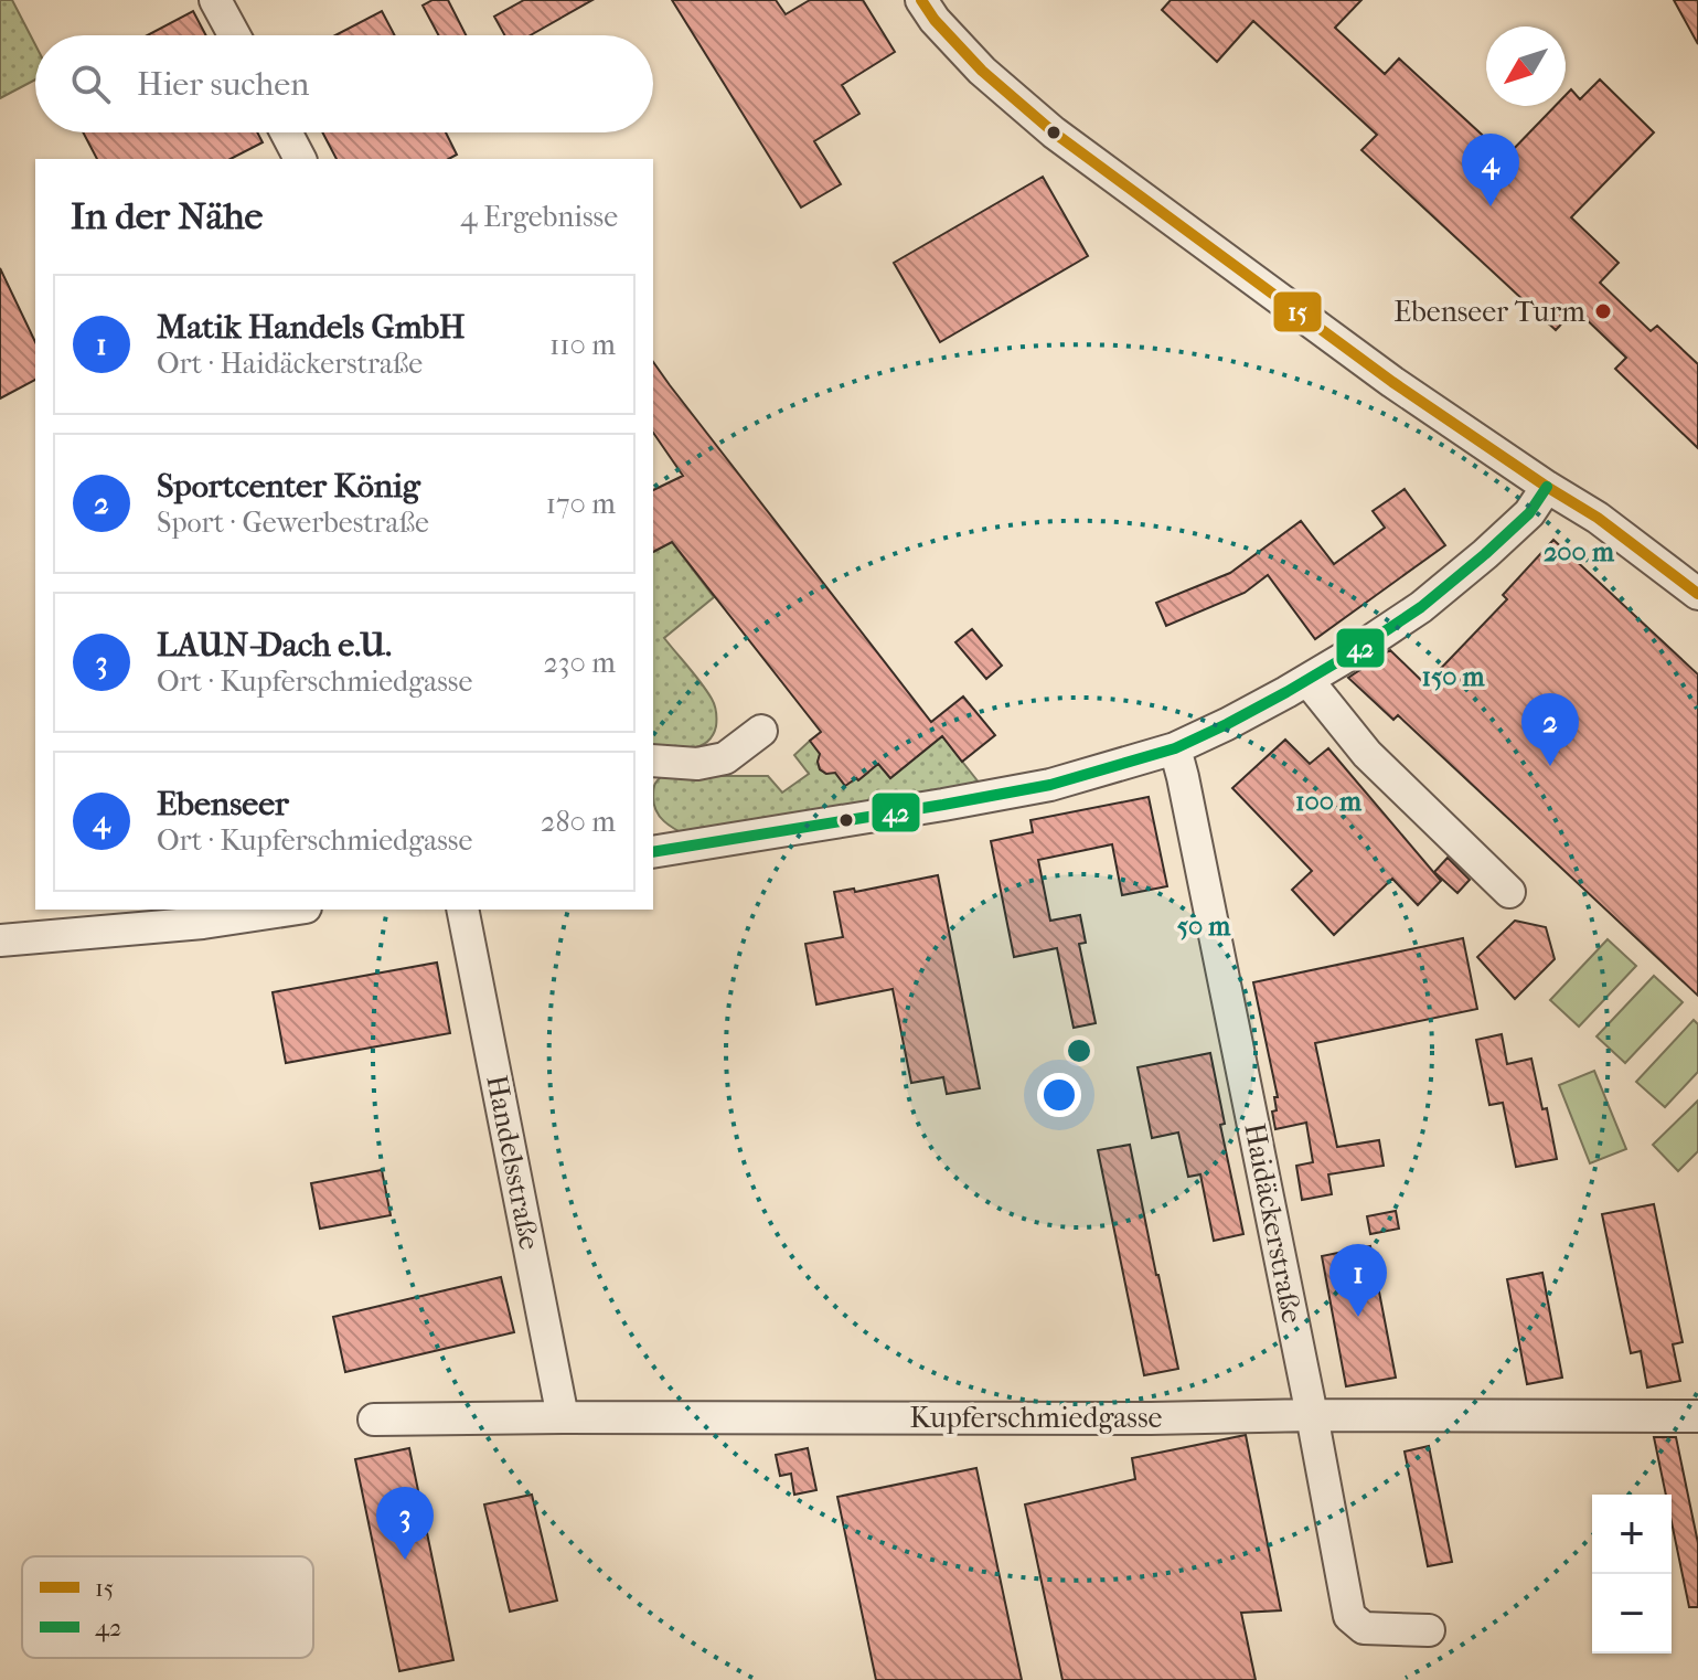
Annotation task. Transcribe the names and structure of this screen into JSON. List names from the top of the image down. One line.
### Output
{"streets":{"street":["Handelsstraße","Haidäckerstraße","Kupferschmiedgasse"]},"crossings":[["Handelsstraße","Kupferschmiedgasse"],["Haidäckerstraße","Kupferschmiedgasse"]],"places":["Ebenseer Turm"],"lines":["transit line 15","transit line 42"],"legend":["15","42"],"north":"bottom left","page":{"search":"Hier suchen","pins":["4","2","1","3"],"heading":["In der Nähe","4 Ergebnisse"],"list":[{"mark":"1","name":"Matik Handels GmbH","note":"Ort · Haidäckerstraße","value":"110 m"},{"mark":"2","name":"Sportcenter König","note":"Sport · Gewerbestraße","value":"170 m"},{"mark":"3","name":"LAUN-Dach e.U.","note":"Ort · Kupferschmiedgasse","value":"230 m"},{"mark":"4","name":"Ebenseer","note":"Ort · Kupferschmiedgasse","value":"280 m"}],"map_buttons":["+","−"]},"rings":["200 m","150 m","100 m","50 m"]}
